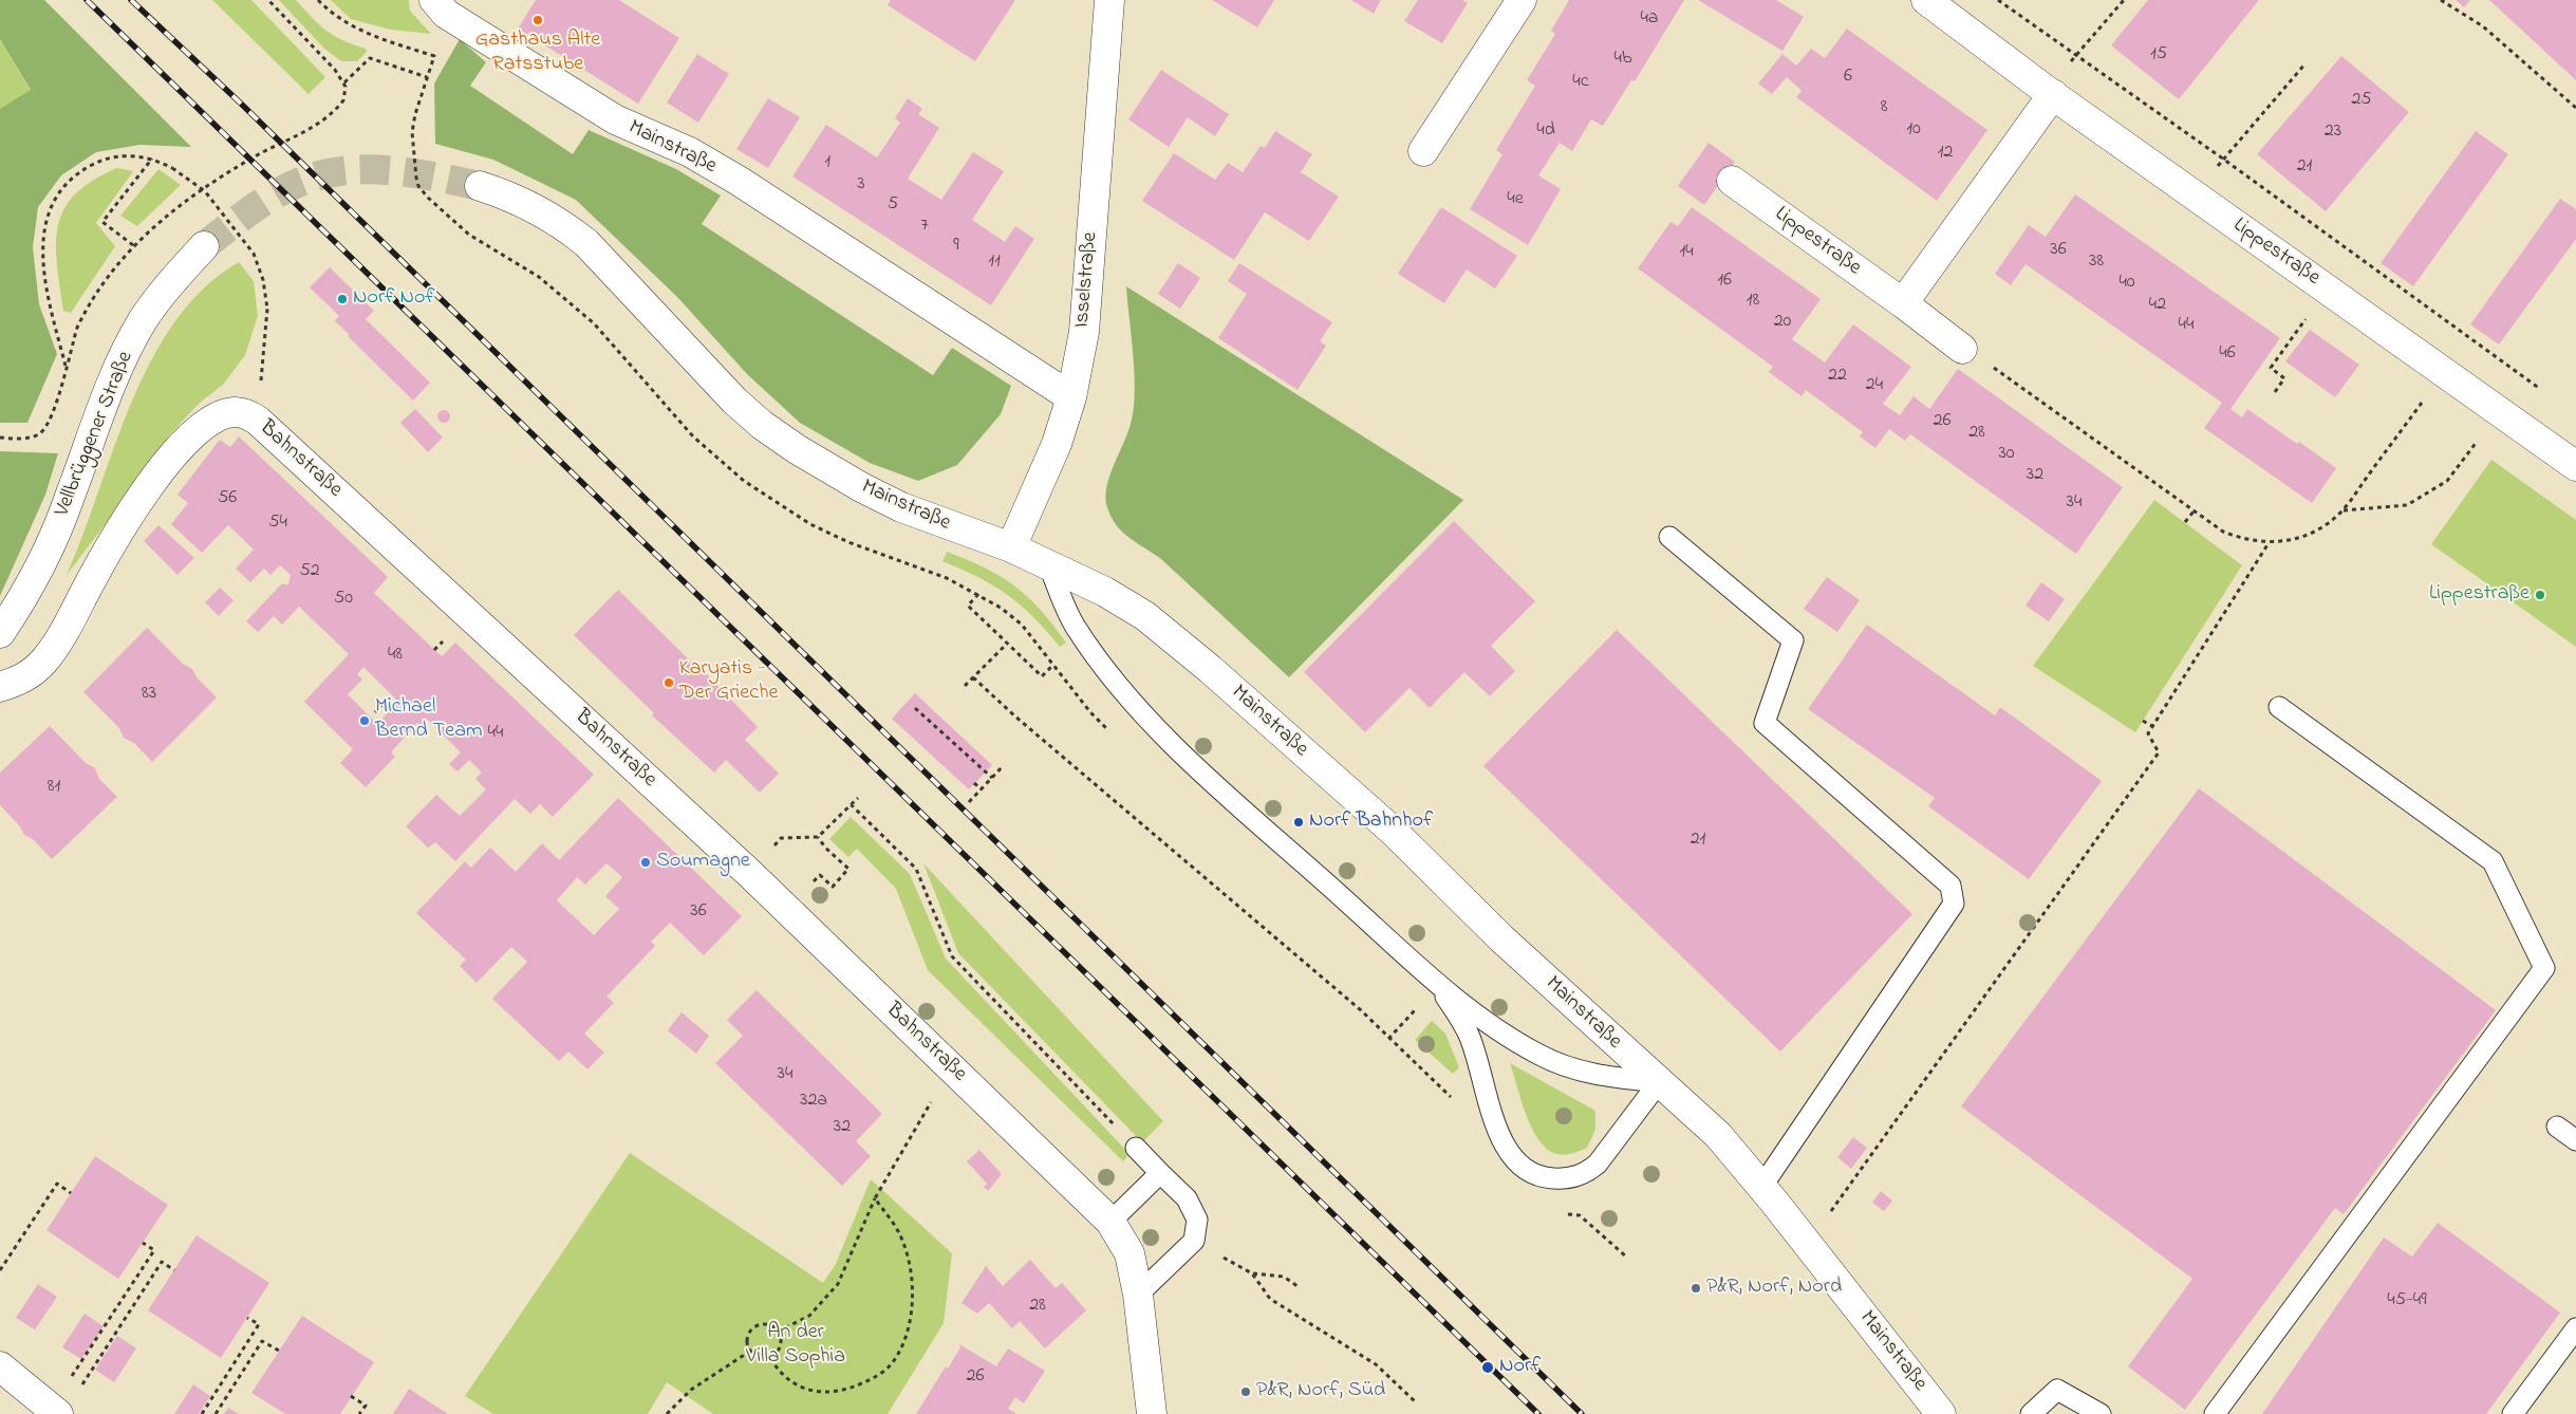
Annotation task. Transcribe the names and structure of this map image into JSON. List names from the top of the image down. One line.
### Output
{"streets":{"street":["Mainstraße","Lippestraße","Isselstraße","Vellbrüggener Straße","Bahnstraße"]},"crossings":[["Mainstraße","Isselstraße"]],"parks":["An der Villa Sophia"],"places":["Gasthaus Alte Ratsstube","Norf Nof","Lippestraße","Karyatis - Der Grieche","Michael Bernd Team","Norf Bahnhof","Soumagne","P&R, Norf, Nord","Norf","P&R, Norf, Süd"],"house_numbers":["4a","15","4b","6","4c","25","8","10","4d","23","12","1","21","3","4e","5","7","9","36","14","11","38","16","40","18","42","20","44","46","22","24","26","28","30","32","56","34","54","52","50","48","83","44","81","21","36","34","32a","32","45-49","28","26"]}
